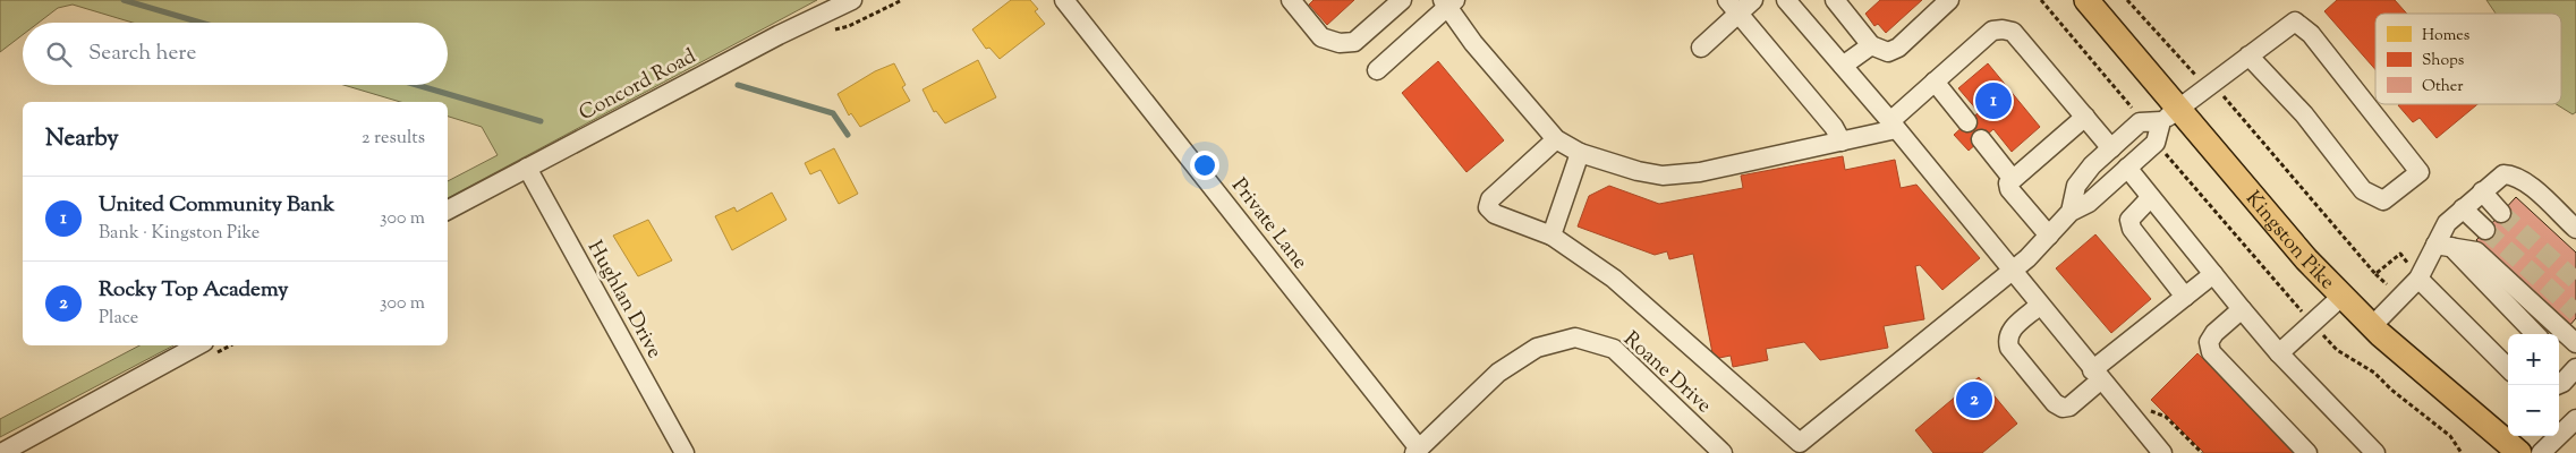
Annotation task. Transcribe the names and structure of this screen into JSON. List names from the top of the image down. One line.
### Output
{"streets":{"main road":["Kingston Pike"],"street":["Concord Road","Private Lane","Hughlan Drive","Roane Drive"]},"crossings":[["Concord Road","Hughlan Drive"],["Private Lane","Roane Drive"]],"legend":["Homes","Shops","Other"],"page":{"search":"Search here","pins":["1","2"],"heading":["Nearby","2 results"],"list":[{"mark":"1","name":"United Community Bank","note":"Bank · Kingston Pike","value":"300 m"},{"mark":"2","name":"Rocky Top Academy","note":"Place","value":"300 m"}],"map_buttons":["+","−"]}}
